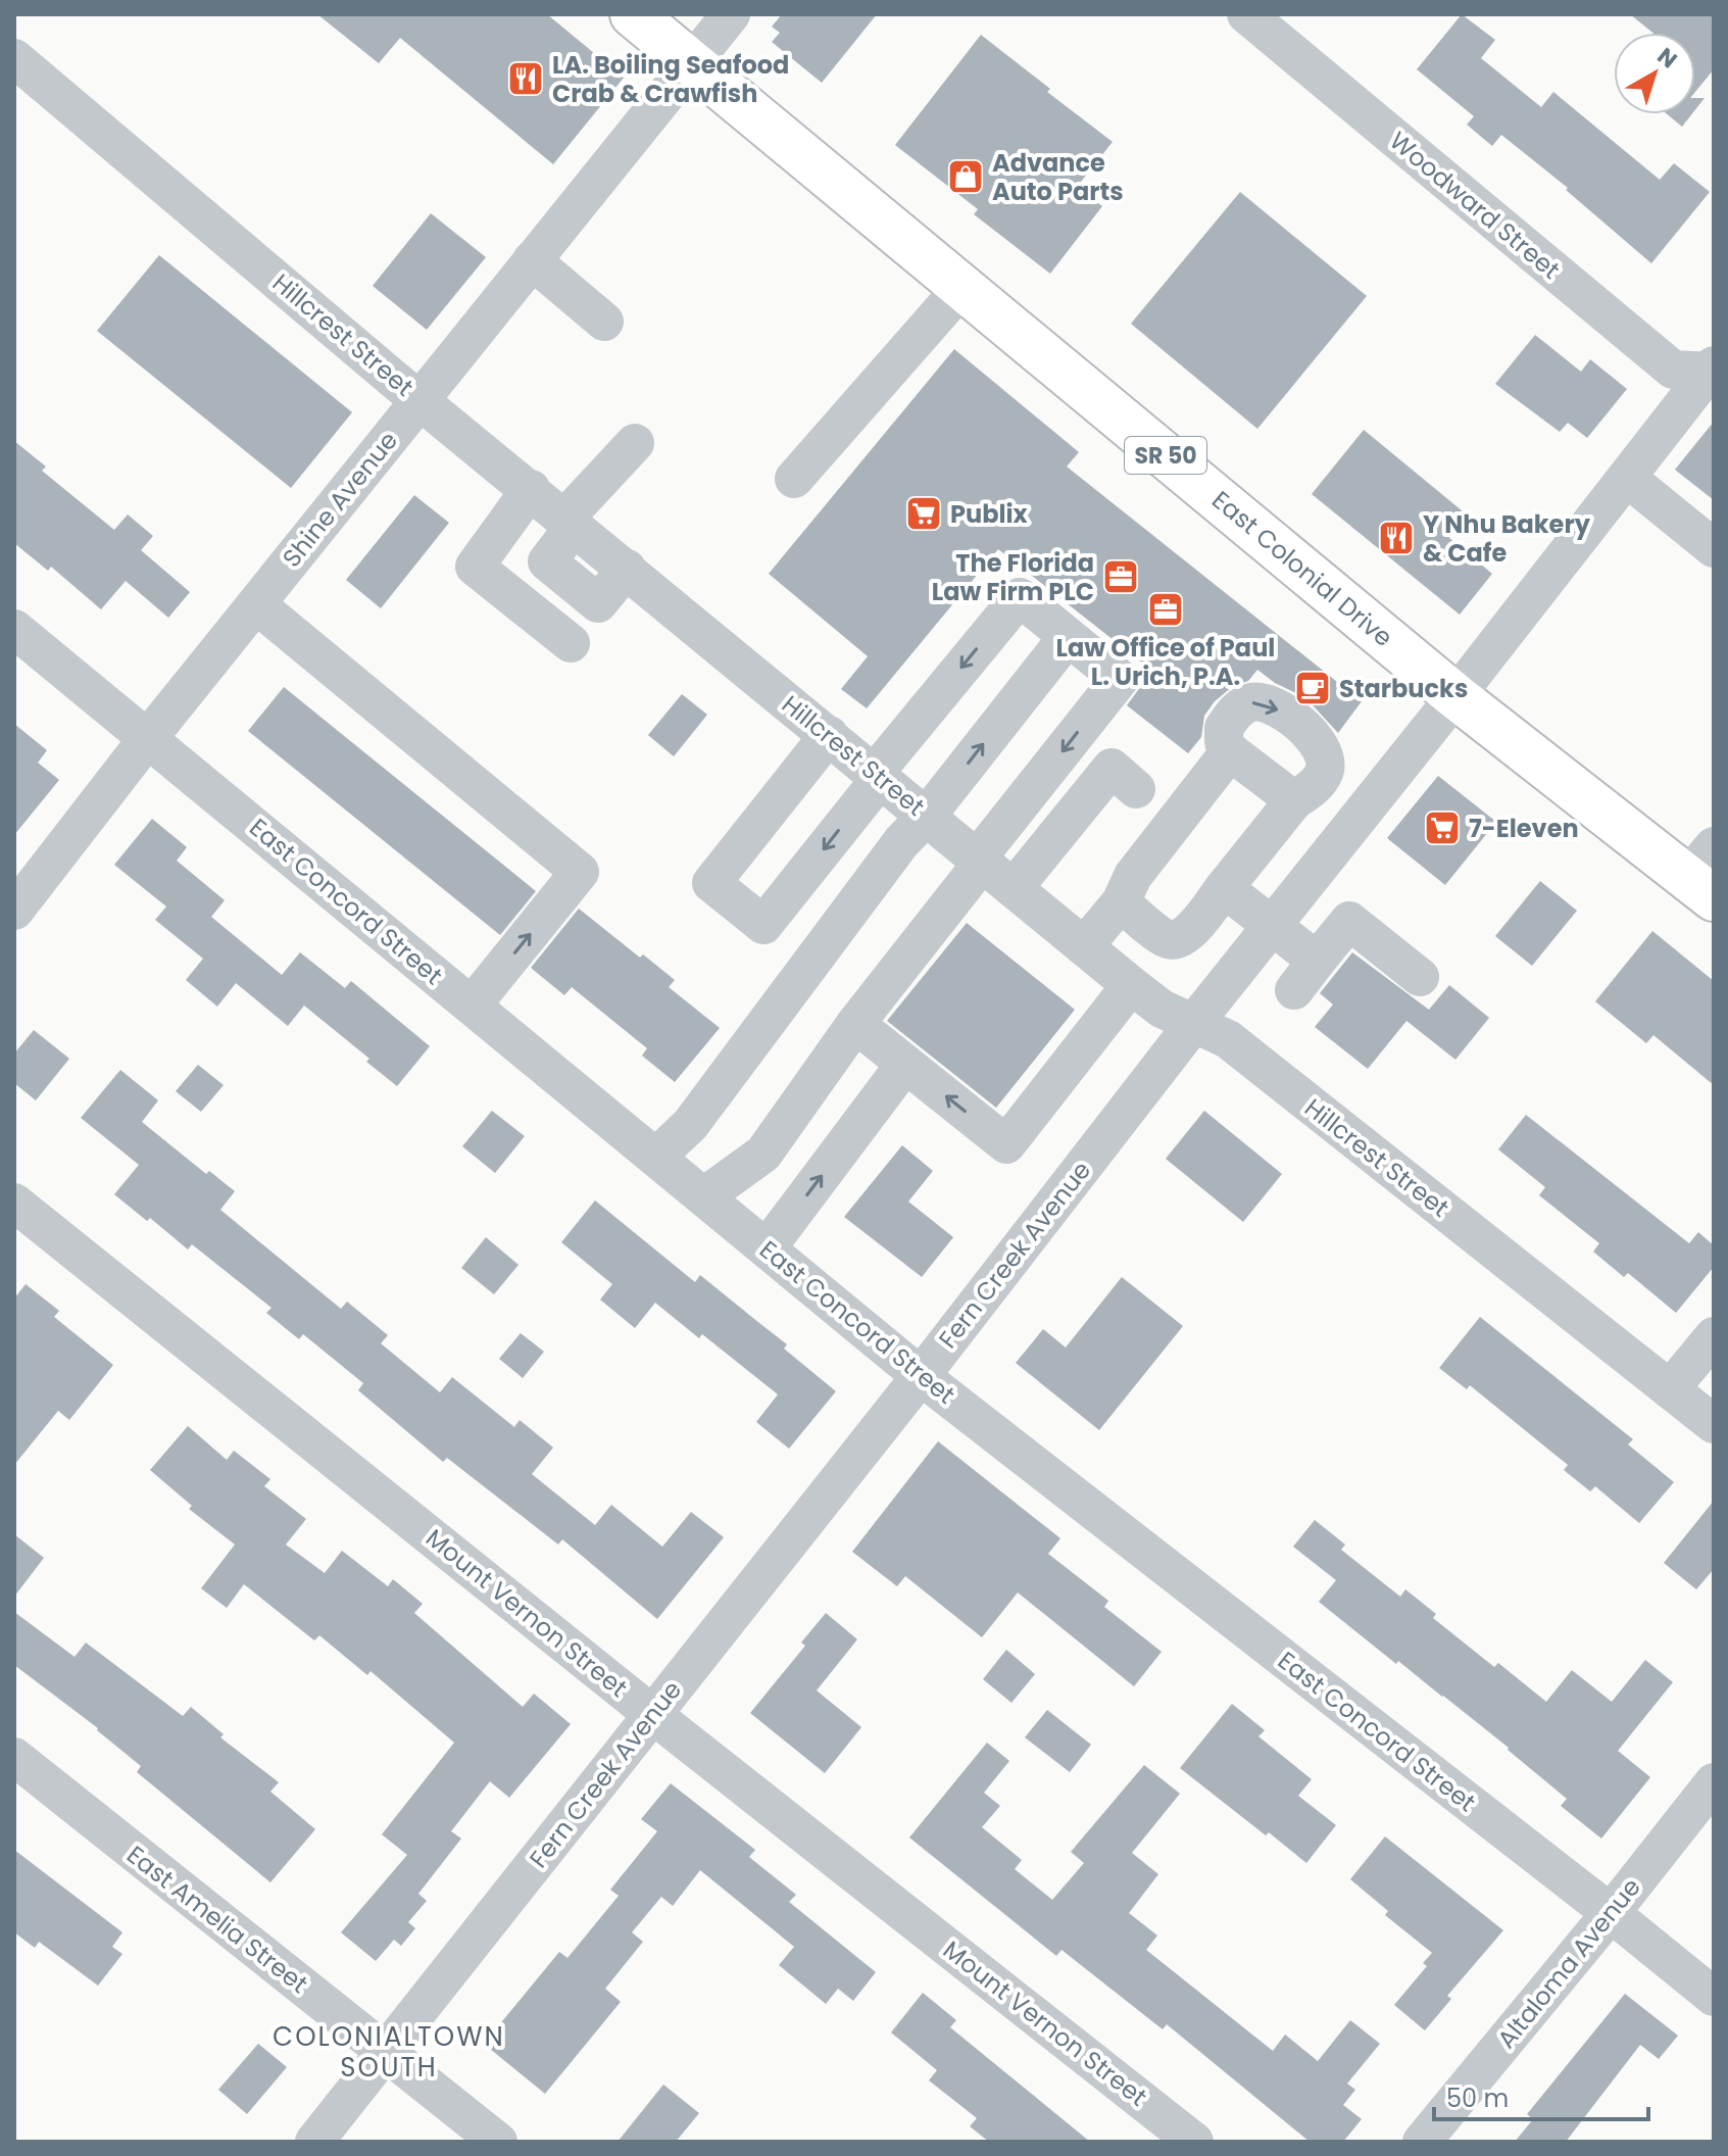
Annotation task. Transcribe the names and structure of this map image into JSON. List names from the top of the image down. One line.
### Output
{"streets":{"highway":["SR 50","East Colonial Drive"],"street":["Woodward Street","Hillcrest Street","Shine Avenue","East Concord Street","Fern Creek Avenue","Mount Vernon Street","East Amelia Street","Altaloma Avenue"]},"crossings":[["Woodward Street","Fern Creek Avenue"],["Hillcrest Street","Shine Avenue"],["Hillcrest Street","Fern Creek Avenue"],["Shine Avenue","East Colonial Drive"],["Shine Avenue","East Concord Street"],["East Colonial Drive","Fern Creek Avenue"],["East Concord Street","Fern Creek Avenue"],["East Concord Street","Altaloma Avenue"],["Fern Creek Avenue","Mount Vernon Street"],["Fern Creek Avenue","East Amelia Street"]],"districts":["COLONIALTOWN SOUTH"],"places":{"restaurant":["LA. Boiling Seafood Crab & Crawfish","Y Nhu Bakery & Cafe"],"shop":["Advance Auto Parts"],"supermarket":["Publix","7-Eleven"],"office":["The Florida Law Firm PLC","Law Office of Paul L. Urich, P.A."],"cafe":["Starbucks"]},"scale_bar":"50 m","north":"top right"}
